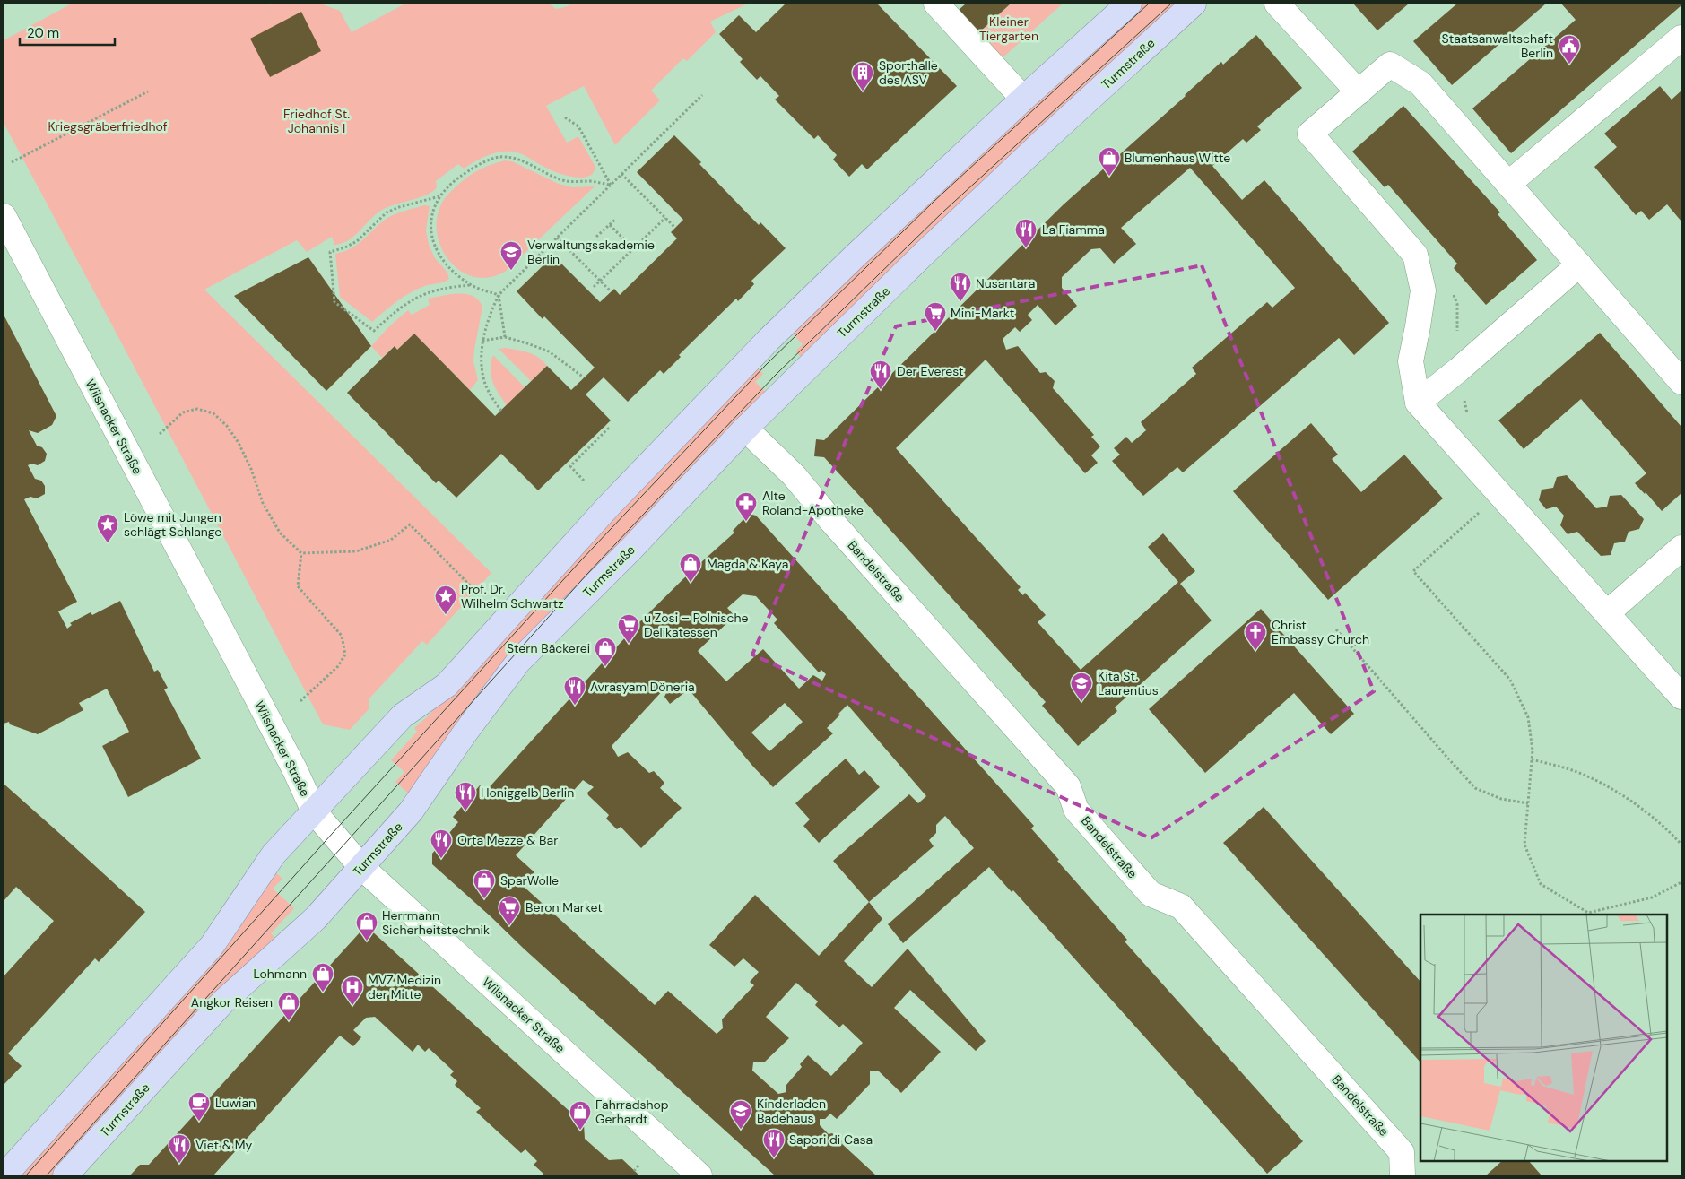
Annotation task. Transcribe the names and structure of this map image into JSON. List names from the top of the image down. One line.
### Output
{"streets":{"main road":["Turmstraße"],"street":["Wilsnacker Straße","Bandelstraße"]},"crossings":[["Turmstraße","Wilsnacker Straße"],["Turmstraße","Bandelstraße"]],"parks":["Kleiner Tiergarten","Friedhof St. Johannis I","Kriegsgräberfriedhof"],"places":{"public building":["Staatsanwaltschaft Berlin"],"building":["Sporthalle des ASV"],"shop":["Blumenhaus Witte","Magda & Kaya","Stern Bäckerei","SparWolle","Herrmann Sicherheitstechnik","Lohmann","Angkor Reisen","Fahrradshop Gerhardt"],"restaurant":["La Fiamma","Nusantara","Der Everest","Avrasyam Döneria","Honiggelb Berlin","Orta Mezze & Bar","Sapori di Casa","Viet & My"],"school or university":["Verwaltungsakademie Berlin","Kita St. Laurentius","Kinderladen Badehaus"],"supermarket":["Mini-Markt","u Zosi – Polnische Delikatessen","Beron Market"],"pharmacy":["Alte Roland-Apotheke"],"place":["Löwe mit Jungen schlägt Schlange","Prof. Dr. Wilhelm Schwartz"],"church":["Christ Embassy Church"],"hospital":["MVZ Medizin der Mitte"],"cafe":["Luwian"]},"scale_bar":"20 m"}
